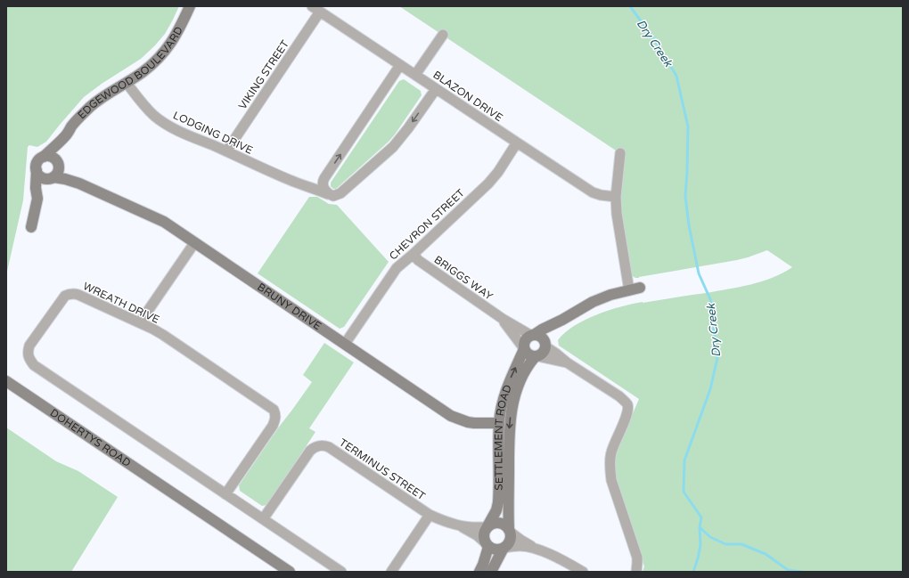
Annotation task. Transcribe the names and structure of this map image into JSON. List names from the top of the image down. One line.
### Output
{"streets":{"street":["EDGEWOOD BOULEVARD","VIKING STREET","BLAZON DRIVE","LODGING DRIVE","CHEVRON STREET","BRIGGS WAY","WREATH DRIVE","BRUNY DRIVE","SETTLEMENT ROAD","DOHERTYS ROAD","TERMINUS STREET"]},"crossings":[["EDGEWOOD BOULEVARD","LODGING DRIVE"],["EDGEWOOD BOULEVARD","BRUNY DRIVE"],["VIKING STREET","BLAZON DRIVE"],["VIKING STREET","LODGING DRIVE"],["BLAZON DRIVE","CHEVRON STREET"],["CHEVRON STREET","BRIGGS WAY"],["CHEVRON STREET","BRUNY DRIVE"],["BRIGGS WAY","SETTLEMENT ROAD"],["WREATH DRIVE","TERMINUS STREET"],["BRUNY DRIVE","SETTLEMENT ROAD"],["SETTLEMENT ROAD","TERMINUS STREET"]],"water":["Dry Creek"]}
